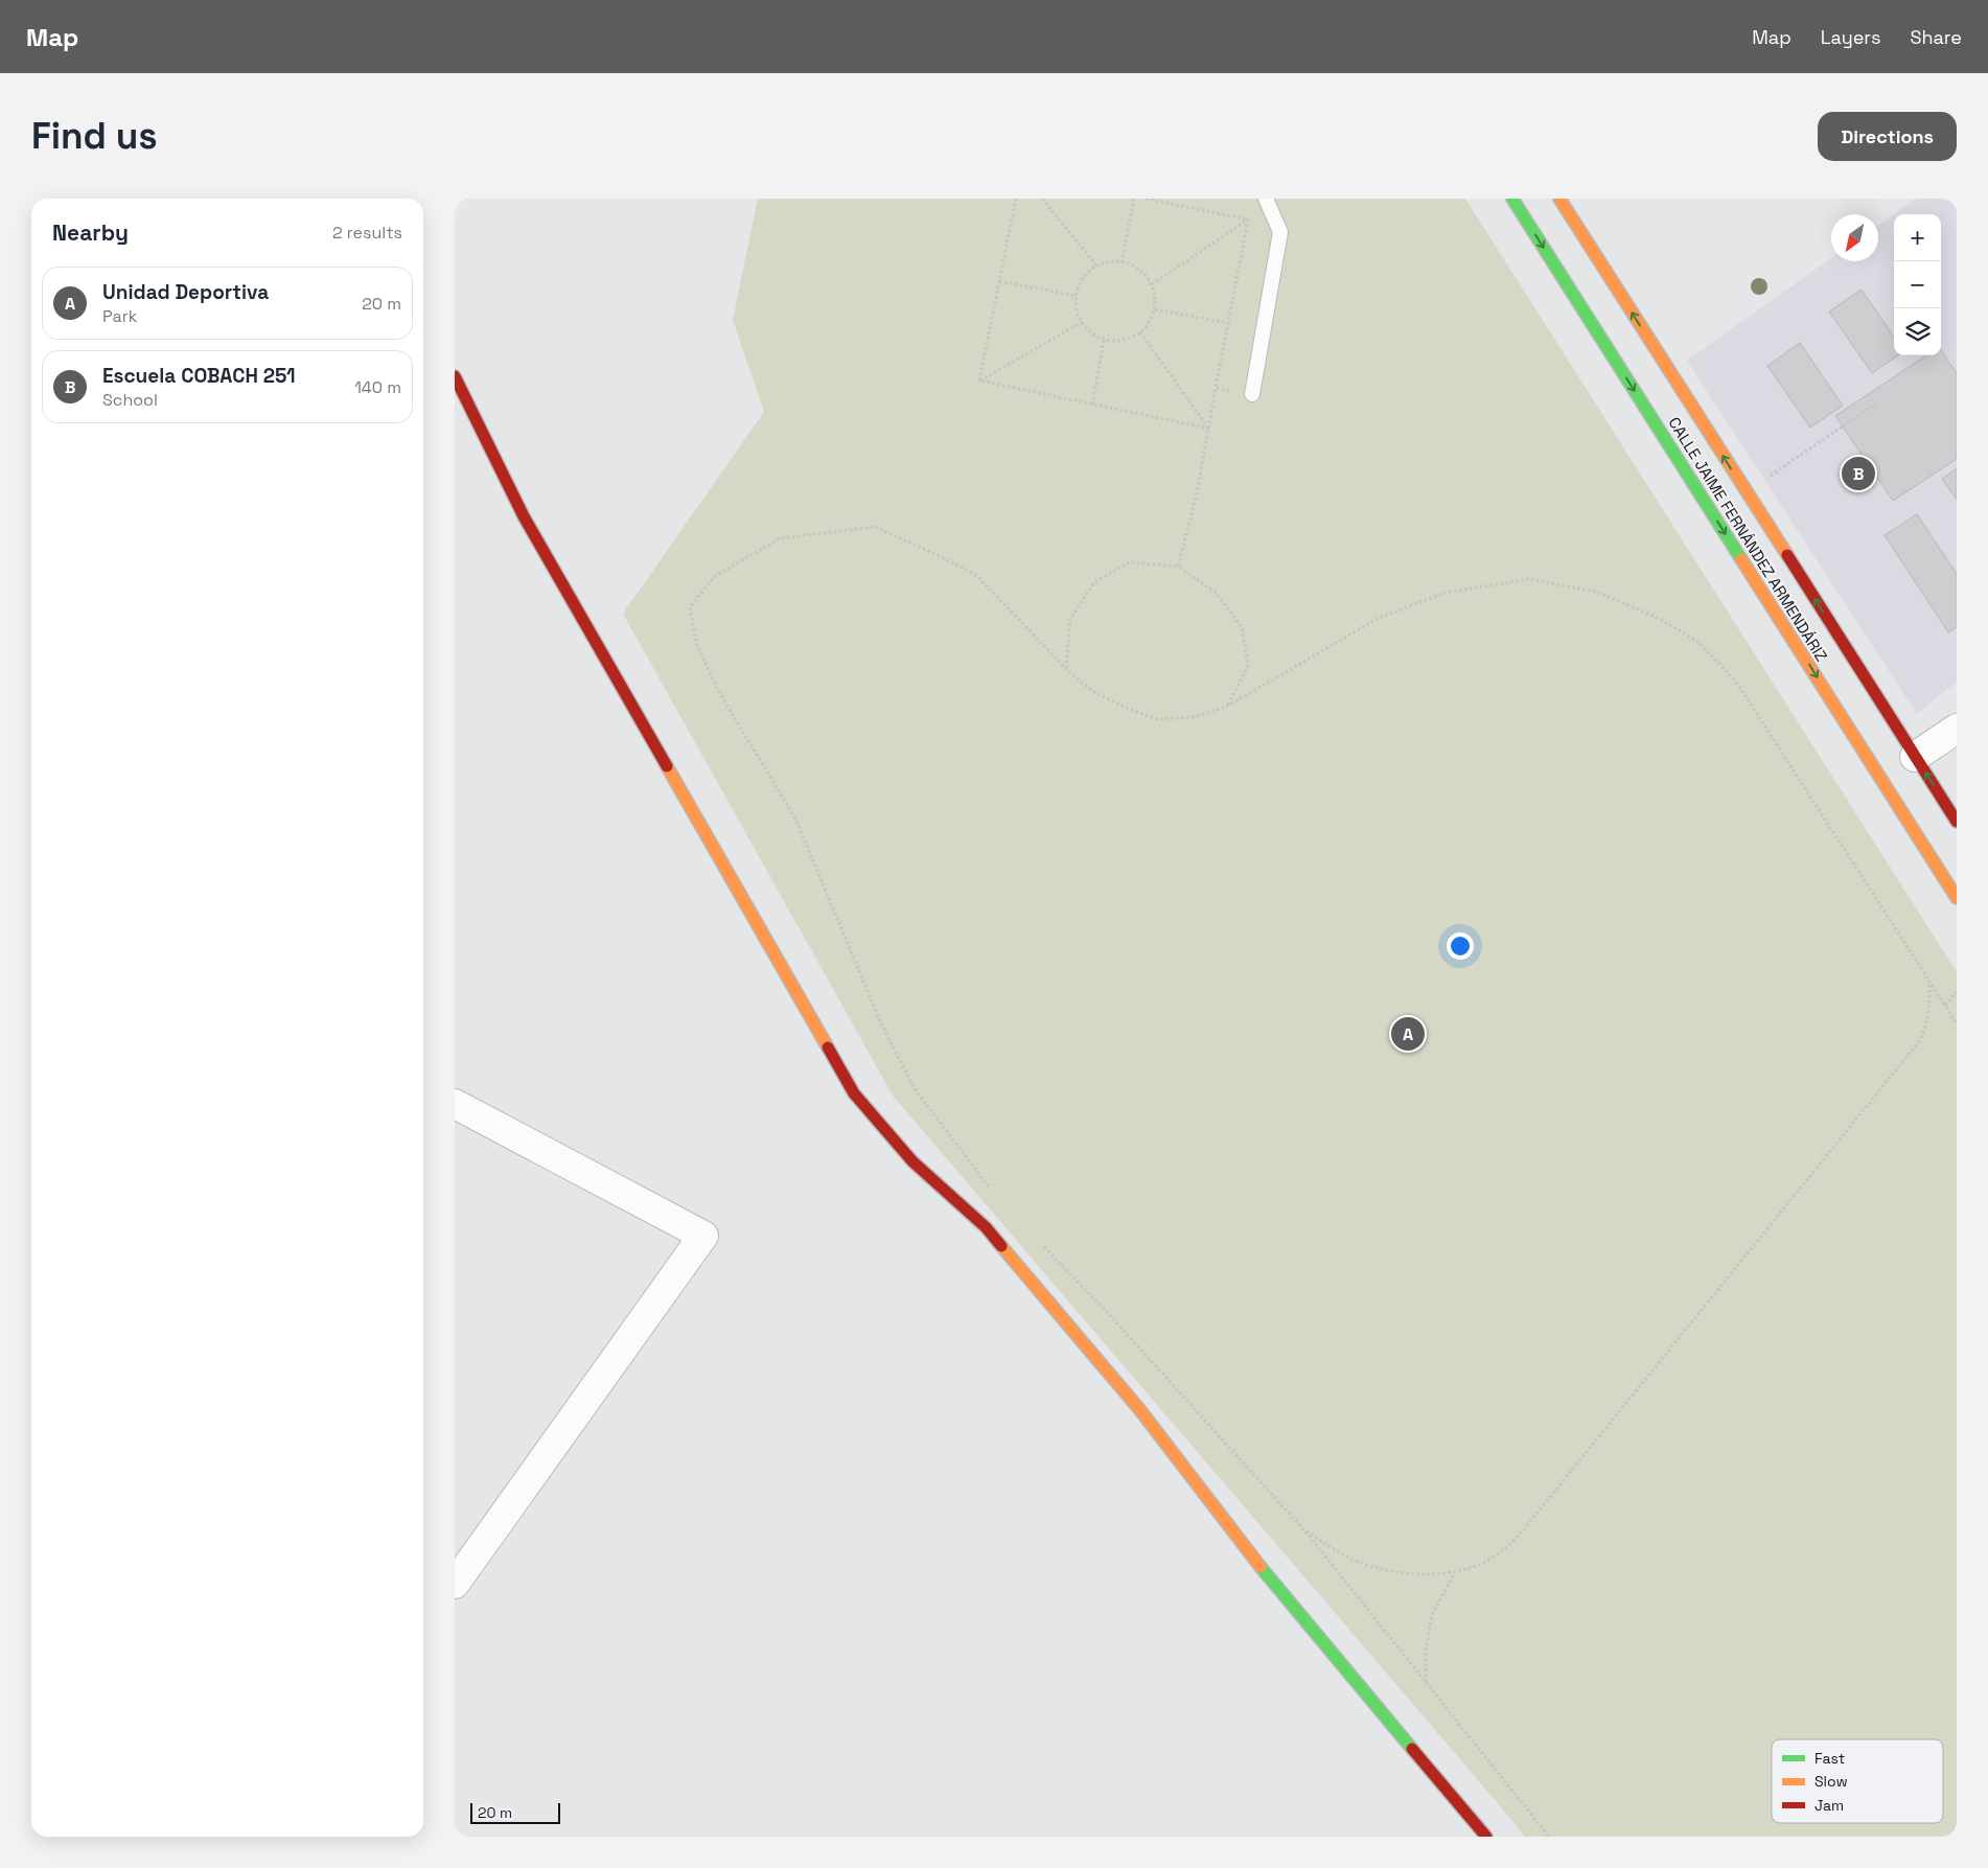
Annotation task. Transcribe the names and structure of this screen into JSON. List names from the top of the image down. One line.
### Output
{"streets":{"street":["CALLE JAIME FERNÁNDEZ ARMENDÁRIZ"]},"legend":["Fast","Slow","Jam"],"scale_bar":"20 m","north":"bottom left","page":{"header":"Map","nav":["Map","Layers","Share"],"buttons":"Directions","title":"Find us","heading":["Nearby","2 results"],"map_buttons":["+","−"],"list":[{"mark":"A","name":"Unidad Deportiva","note":"Park","value":"20 m"},{"mark":"B","name":"Escuela COBACH 251","note":"School","value":"140 m"}],"pins":["B","A"],"scale":"20 m"}}
